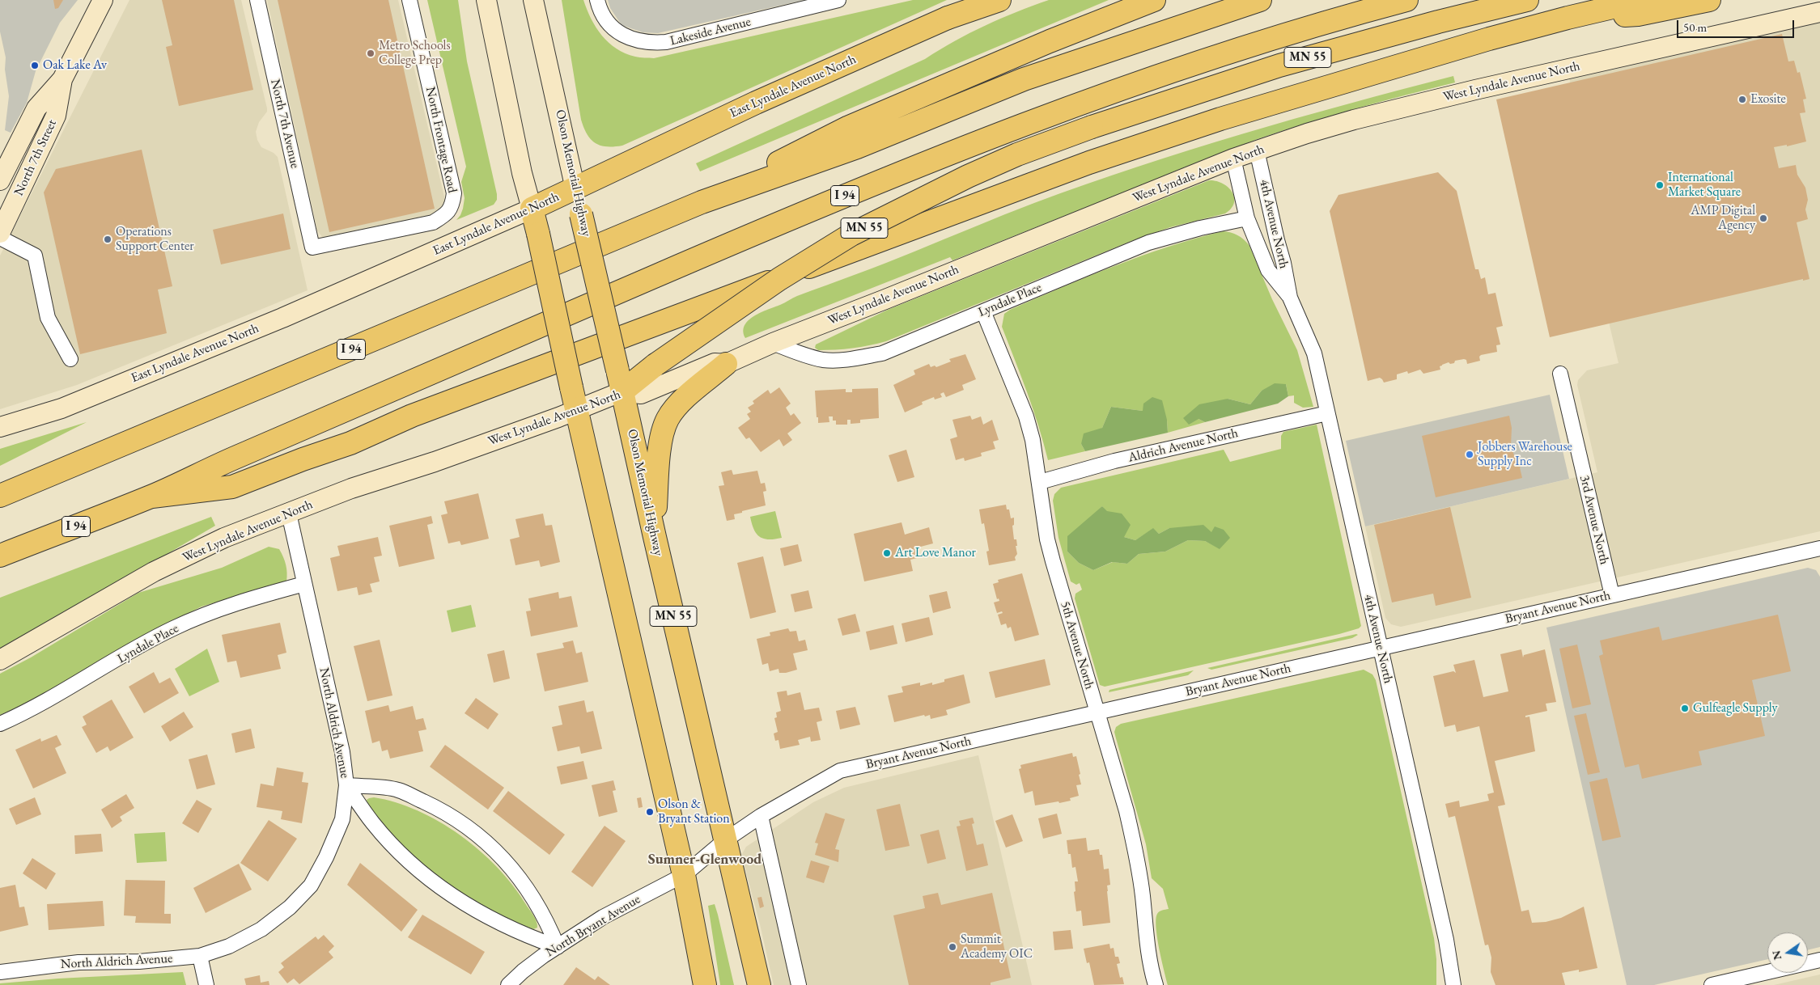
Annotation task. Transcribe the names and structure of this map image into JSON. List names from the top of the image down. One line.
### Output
{"streets":{"main road":["MN 55","West Lyndale Avenue North","East Lyndale Avenue North","North 7th Street","Olson Memorial Highway","I 94"],"street":["Lakeside Avenue","North 7th Avenue","North Frontage Road","4th Avenue North","Lyndale Place","Aldrich Avenue North","3rd Avenue North","Bryant Avenue North","5th Avenue North","North Aldrich Avenue","North Bryant Avenue"]},"crossings":[["MN 55","West Lyndale Avenue North"],["MN 55","Olson Memorial Highway"],["West Lyndale Avenue North","Olson Memorial Highway"],["West Lyndale Avenue North","4th Avenue North"],["West Lyndale Avenue North","Lyndale Place"],["West Lyndale Avenue North","North Aldrich Avenue"],["East Lyndale Avenue North","Olson Memorial Highway"],["North 7th Avenue","North Frontage Road"],["Olson Memorial Highway","Bryant Avenue North"],["4th Avenue North","Lyndale Place"],["4th Avenue North","Aldrich Avenue North"],["4th Avenue North","Bryant Avenue North"],["Lyndale Place","5th Avenue North"],["Lyndale Place","North Aldrich Avenue"],["Aldrich Avenue North","5th Avenue North"],["3rd Avenue North","Bryant Avenue North"],["Bryant Avenue North","5th Avenue North"],["Bryant Avenue North","North Bryant Avenue"]],"districts":["Sumner-Glenwood"],"places":["Metro Schools College Prep","Oak Lake Av","Exosite","International Market Square","AMP Digital Agency","Operations Support Center","Jobbers Warehouse Supply Inc","Art Love Manor","Gulfeagle Supply","Olson & Bryant Station","Summit Academy OIC"],"scale_bar":"50 m","north":"left"}
